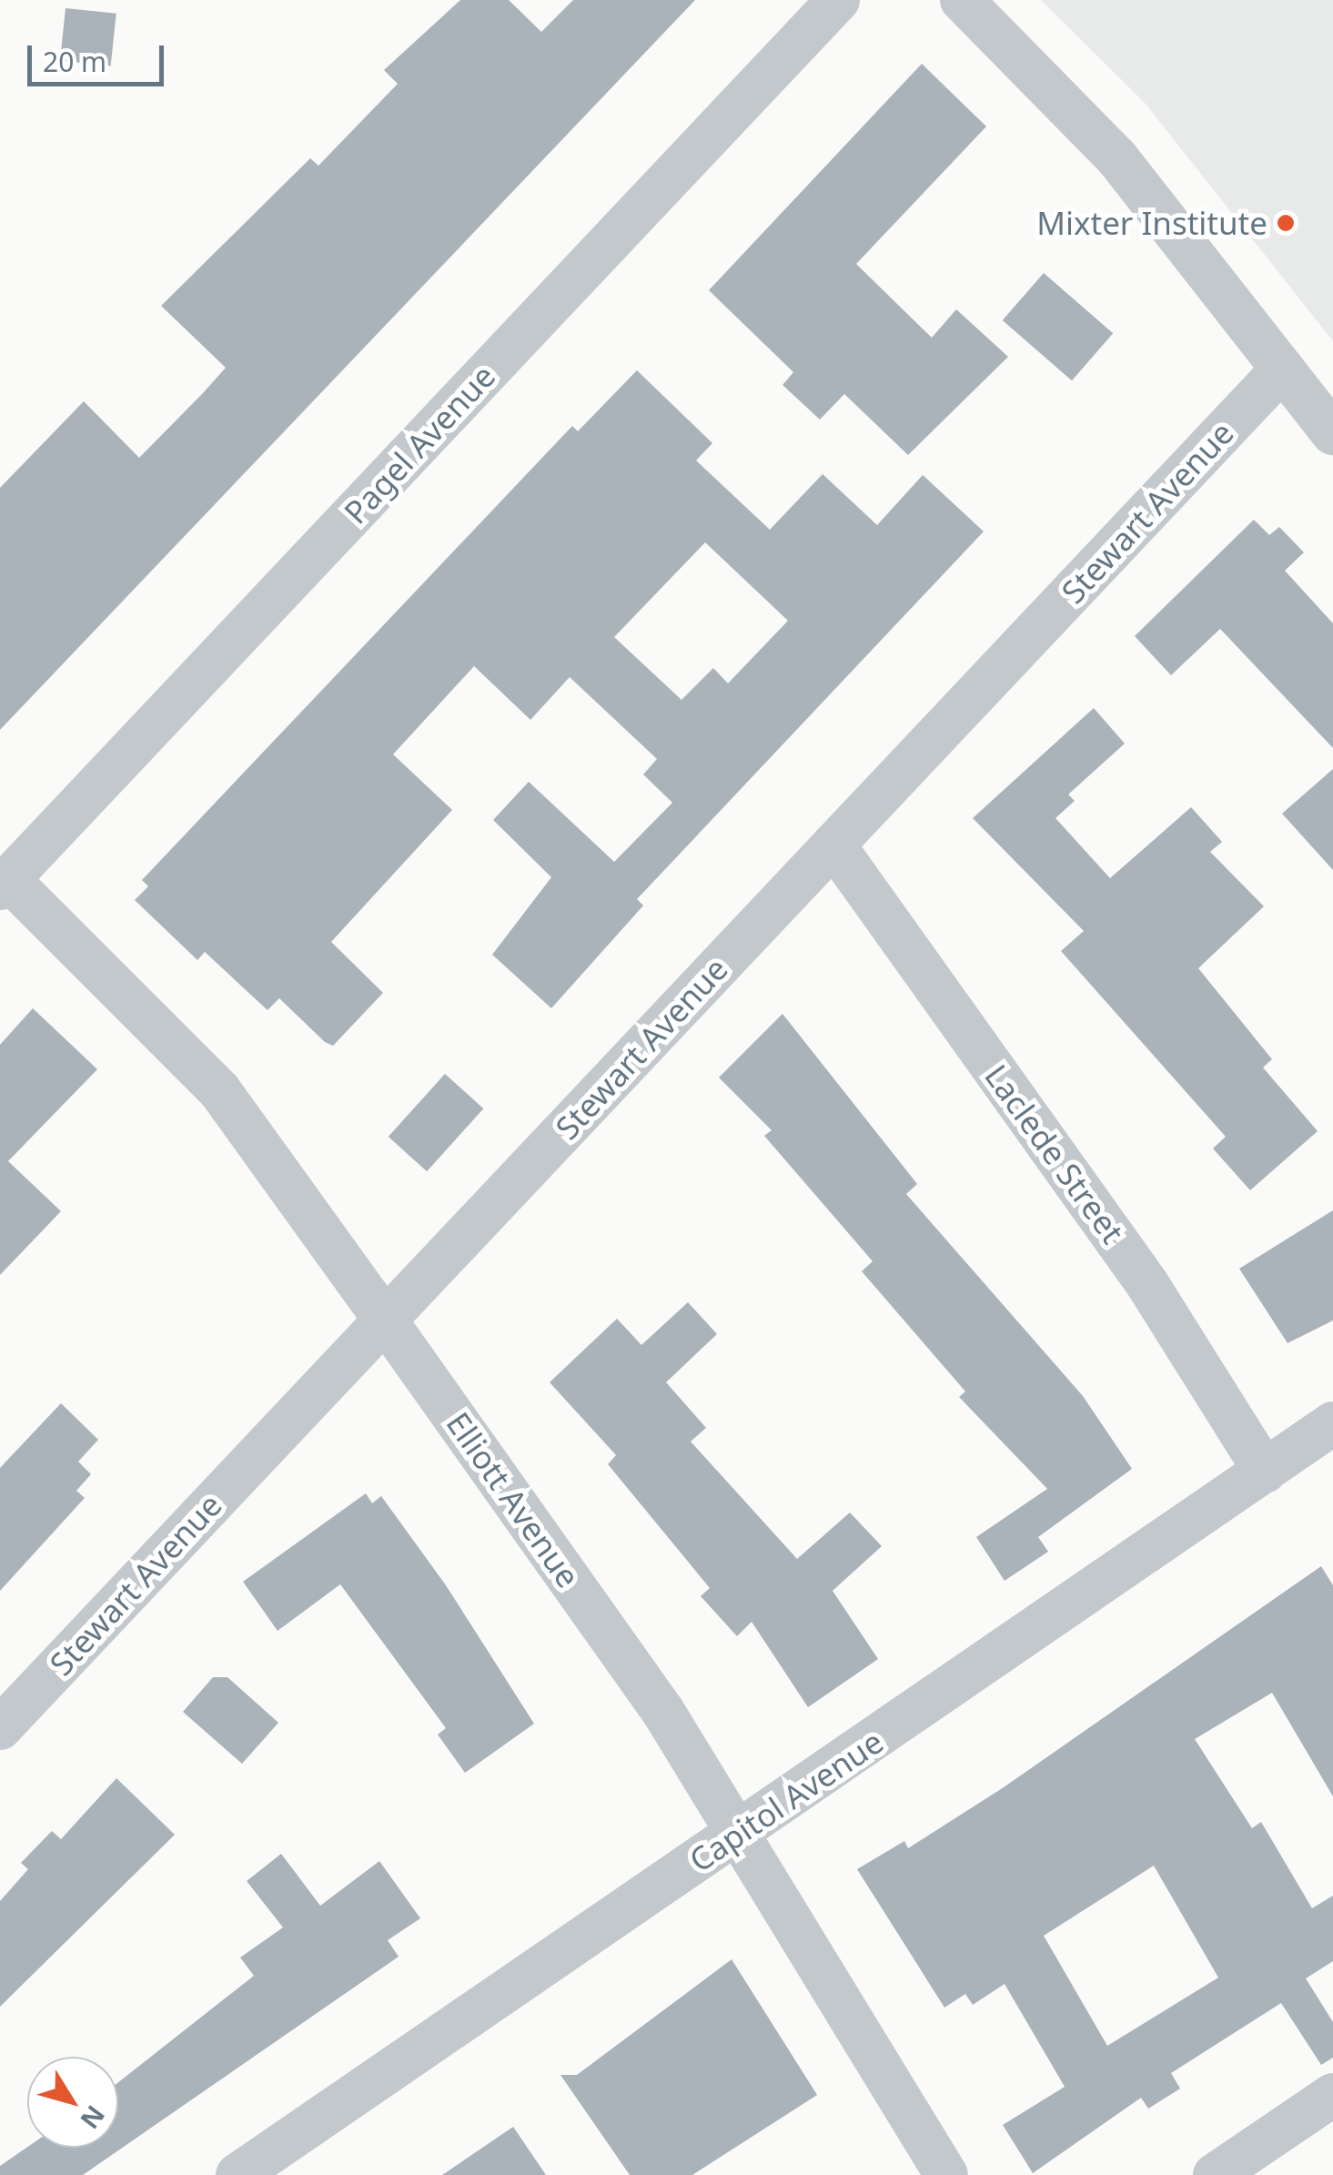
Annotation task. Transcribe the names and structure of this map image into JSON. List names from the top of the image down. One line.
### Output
{"streets":{"street":["Pagel Avenue","Stewart Avenue","Laclede Street","Elliott Avenue","Capitol Avenue"]},"crossings":[["Pagel Avenue","Elliott Avenue"],["Stewart Avenue","Laclede Street"],["Stewart Avenue","Elliott Avenue"],["Laclede Street","Capitol Avenue"],["Elliott Avenue","Capitol Avenue"]],"places":["Mixter Institute"],"scale_bar":"20 m","north":"bottom right"}
